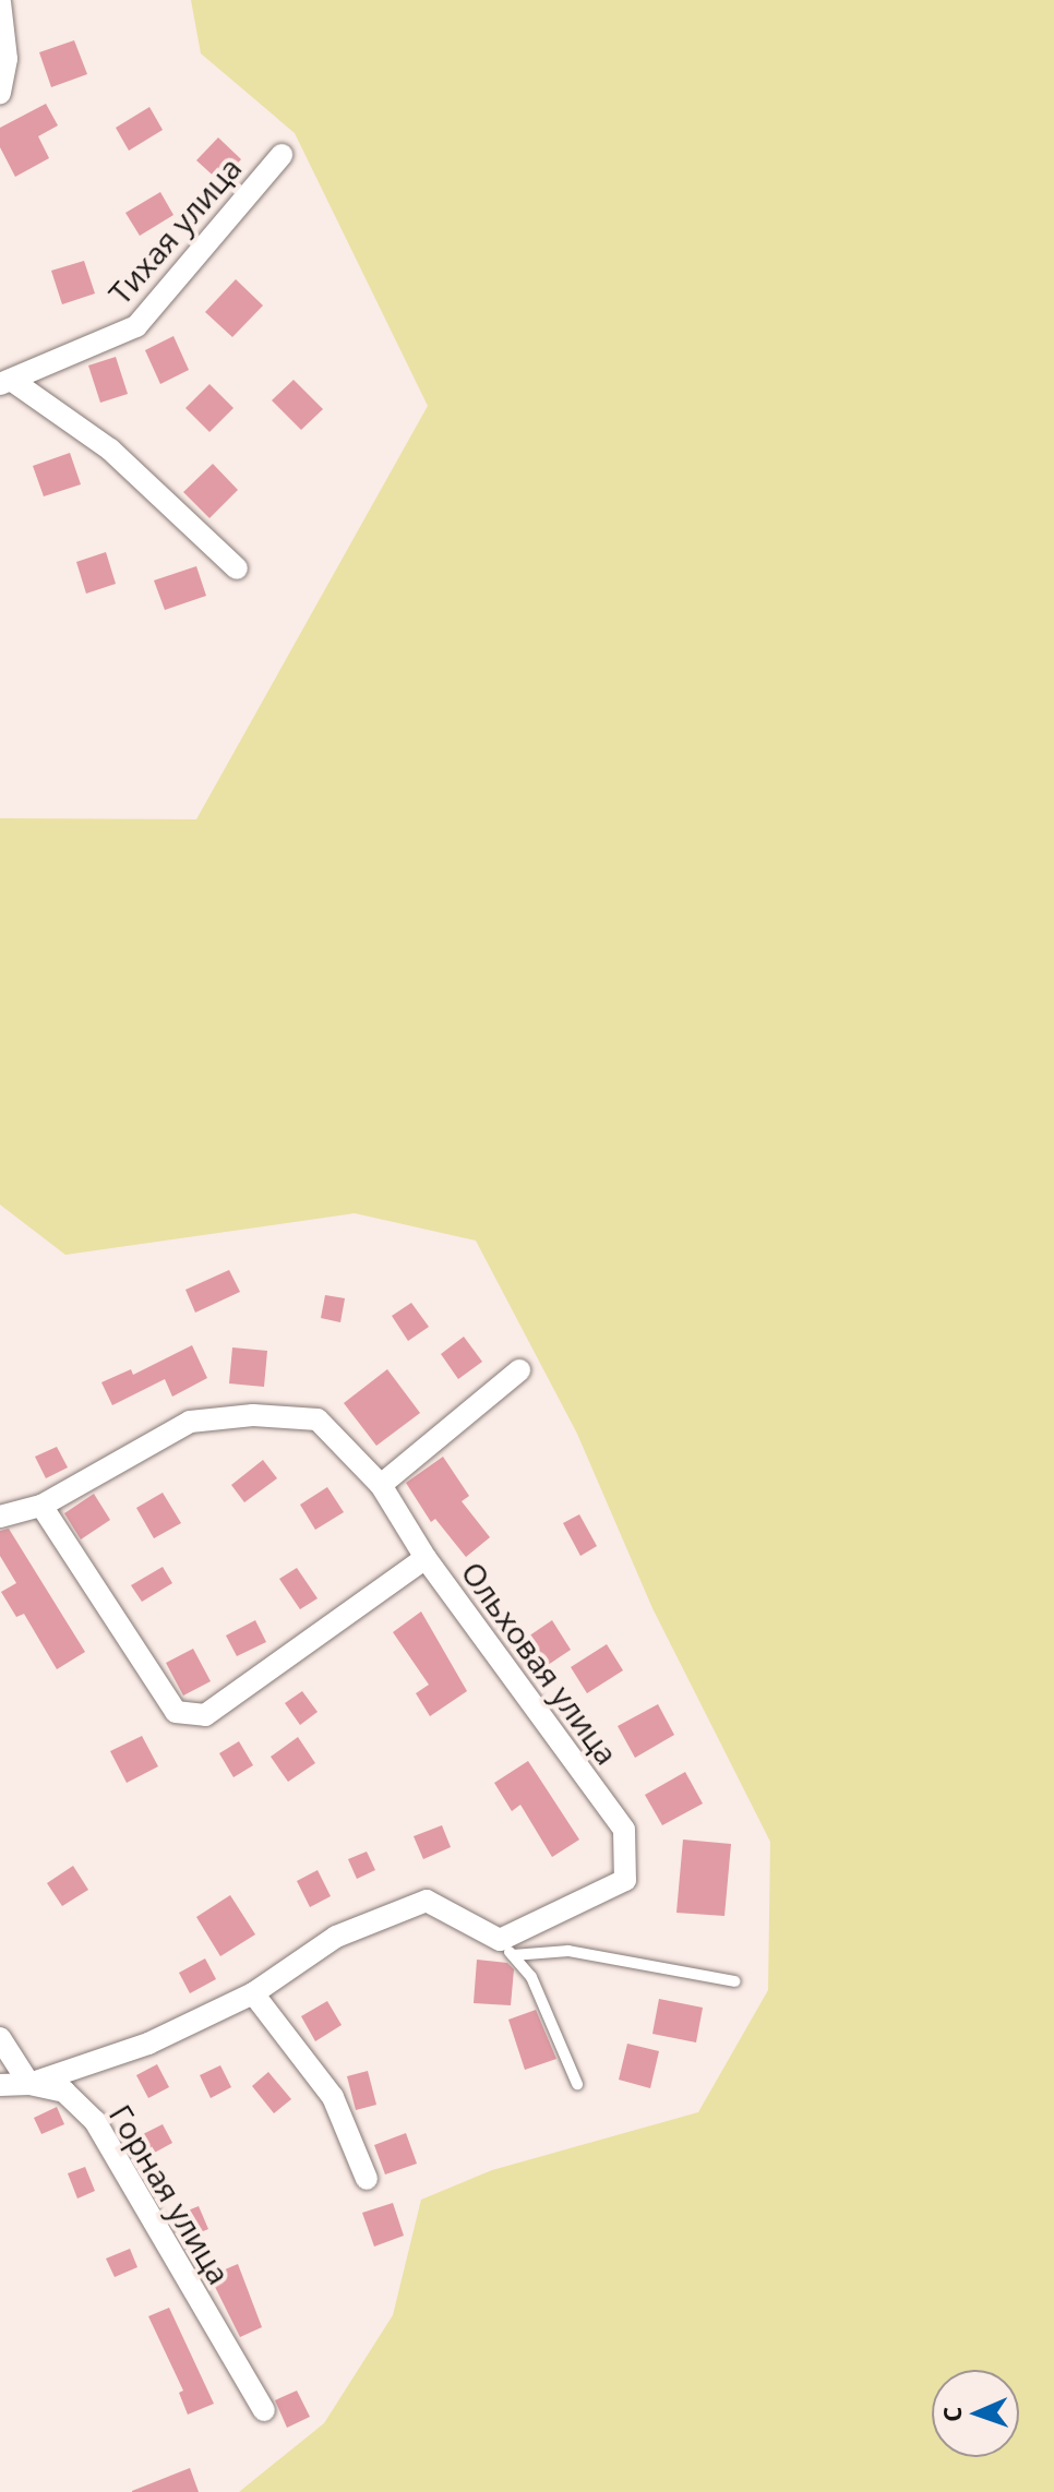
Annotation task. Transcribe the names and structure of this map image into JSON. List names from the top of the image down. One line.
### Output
{"streets":{"street":["Тихая улица","Ольховая улица","Горная улица"]},"north":"left"}
